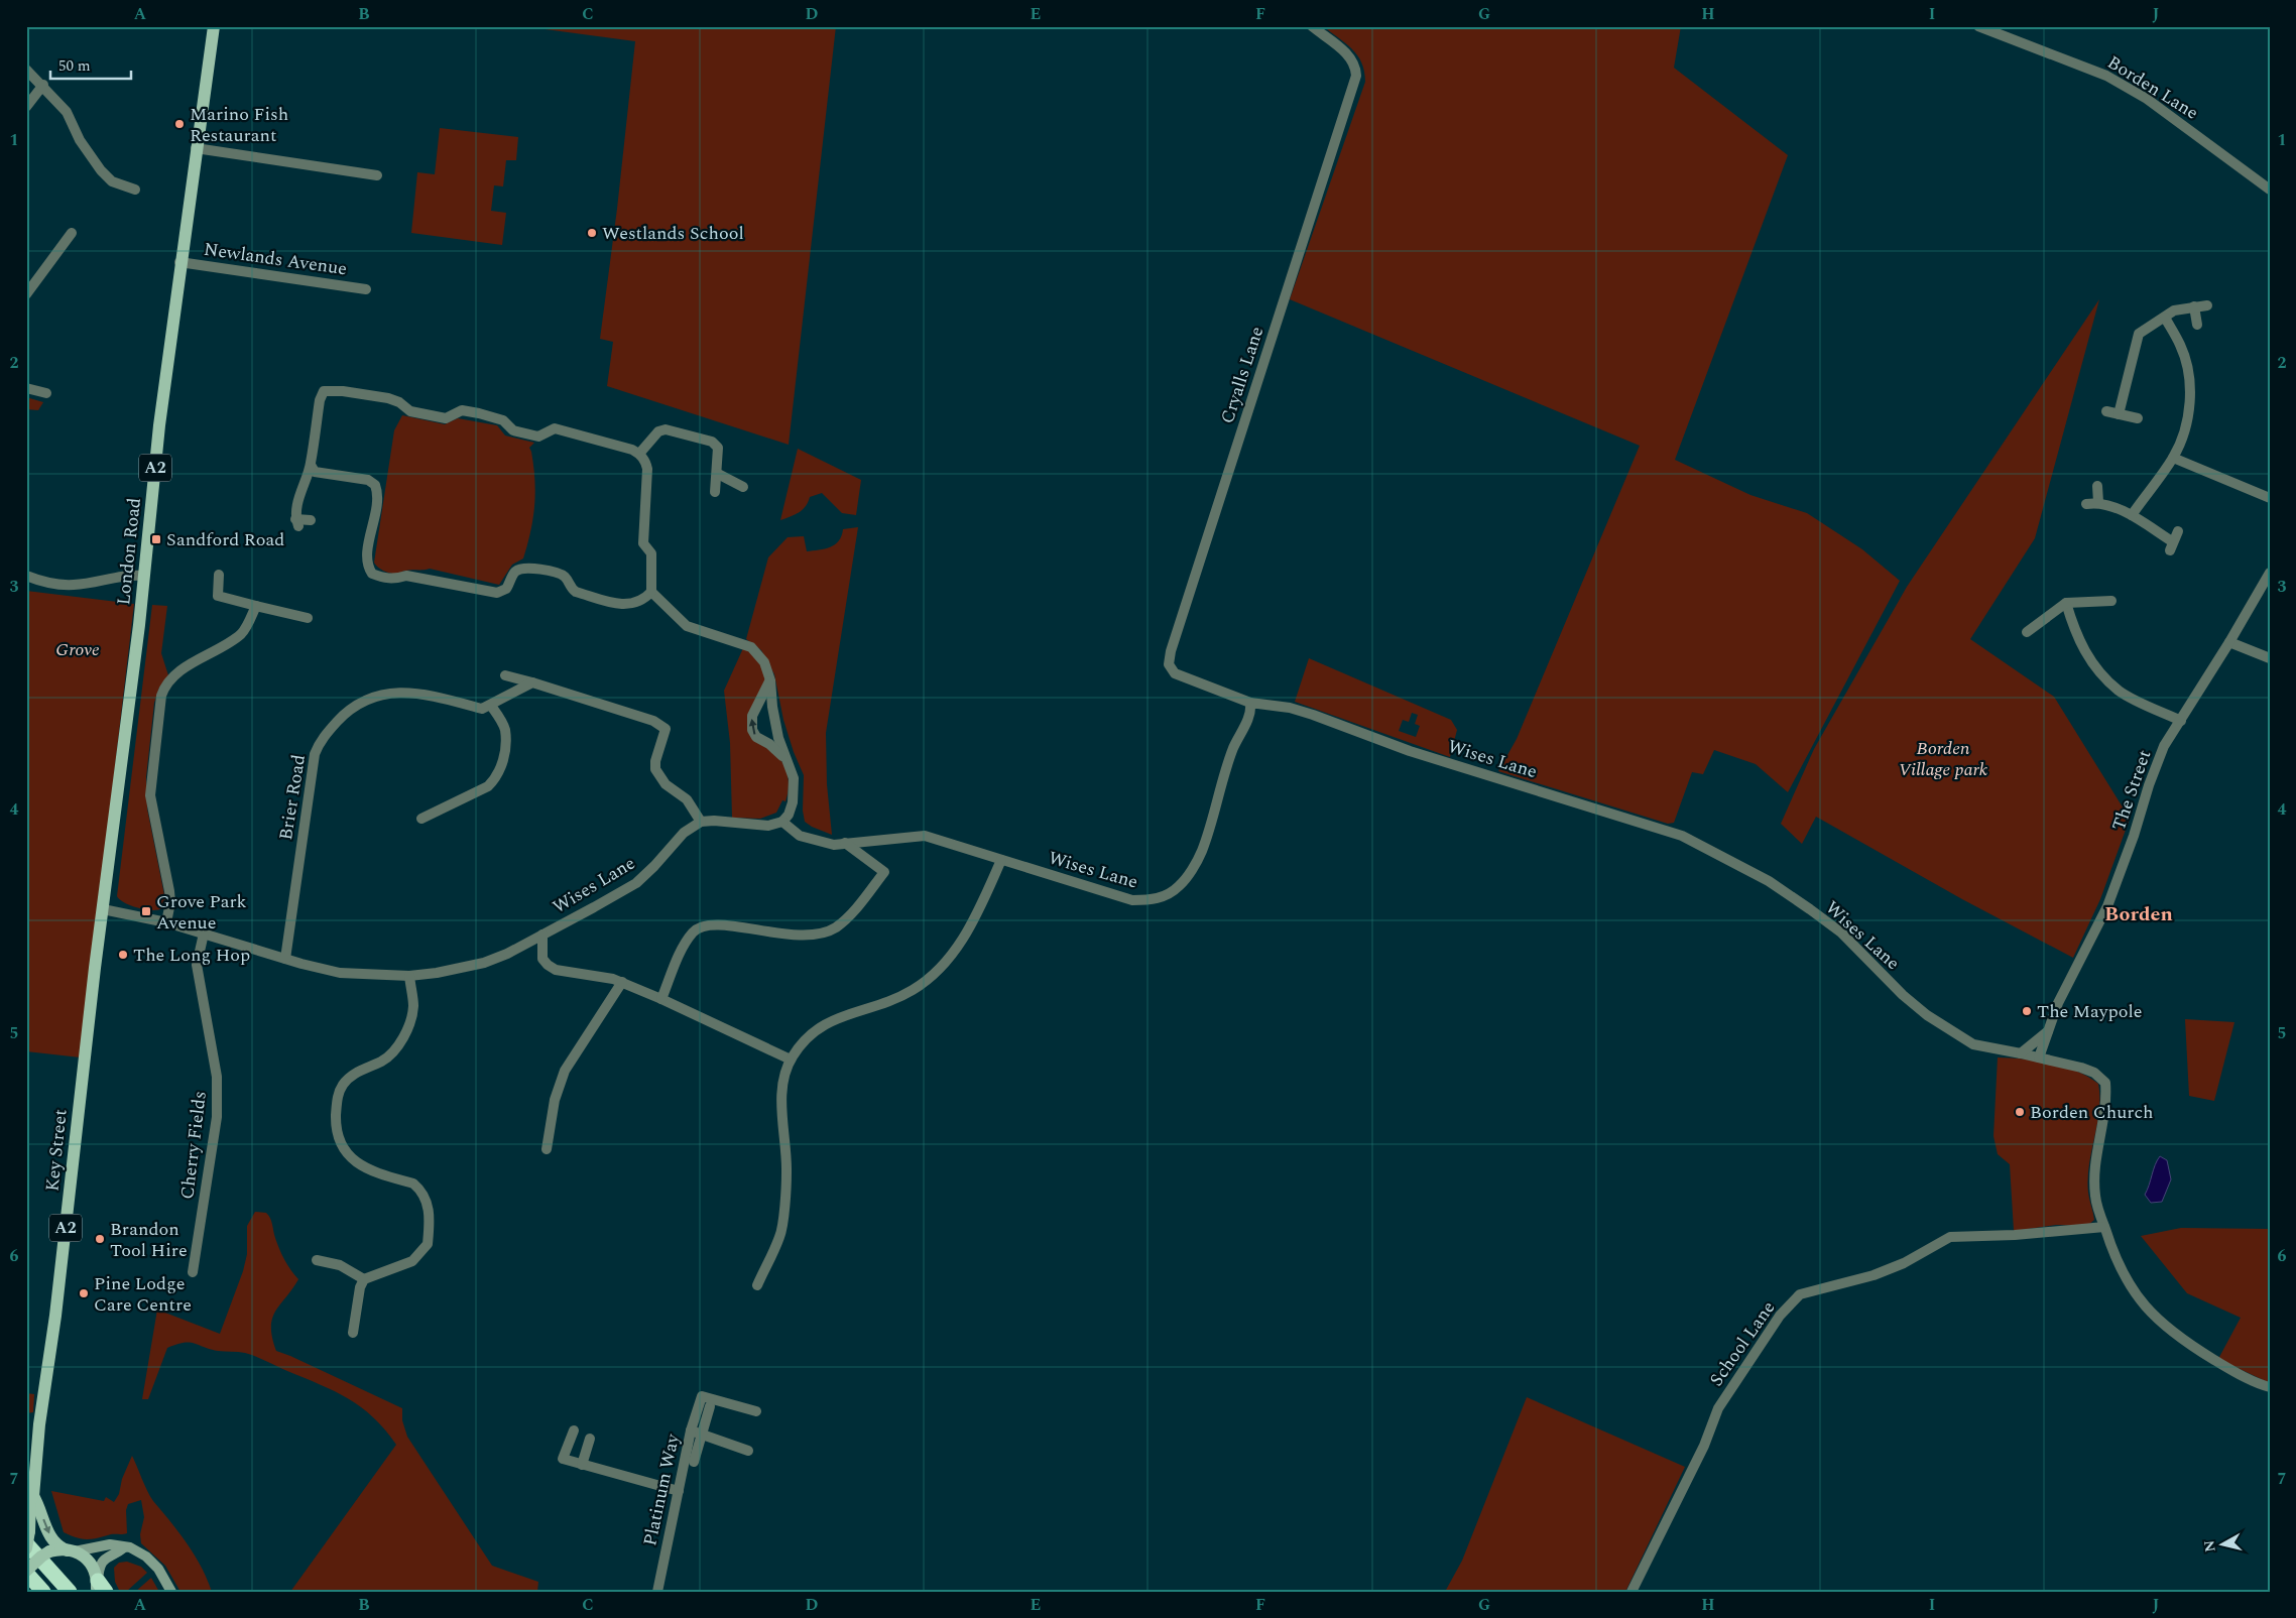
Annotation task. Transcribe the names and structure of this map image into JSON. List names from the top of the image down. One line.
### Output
{"streets":{"main road":["A2","London Road","Key Street"],"street":["Borden Lane","Newlands Avenue","Cryalls Lane","Wises Lane","The Street","Brier Road","Cherry Fields","School Lane","Platinum Way"]},"crossings":[["Newlands Avenue","London Road"],["Cryalls Lane","Wises Lane"],["London Road","Wises Lane"],["London Road","Key Street"],["Wises Lane","The Street"],["Wises Lane","Brier Road"],["Wises Lane","Cherry Fields"],["Wises Lane","School Lane"]],"districts":["Borden"],"parks":["Grove","Borden Village park"],"places":{"other":["Marino Fish Restaurant","Westlands School","The Long Hop","The Maypole","Borden Church","Brandon Tool Hire","Pine Lodge Care Centre"],"transit":["Sandford Road","Grove Park Avenue"]},"scale_bar":"50 m","north":"left","grid":{"columns":["A","B","C","D","E","F","G","H","I","J"],"rows":["1","2","3","4","5","6","7"]}}
